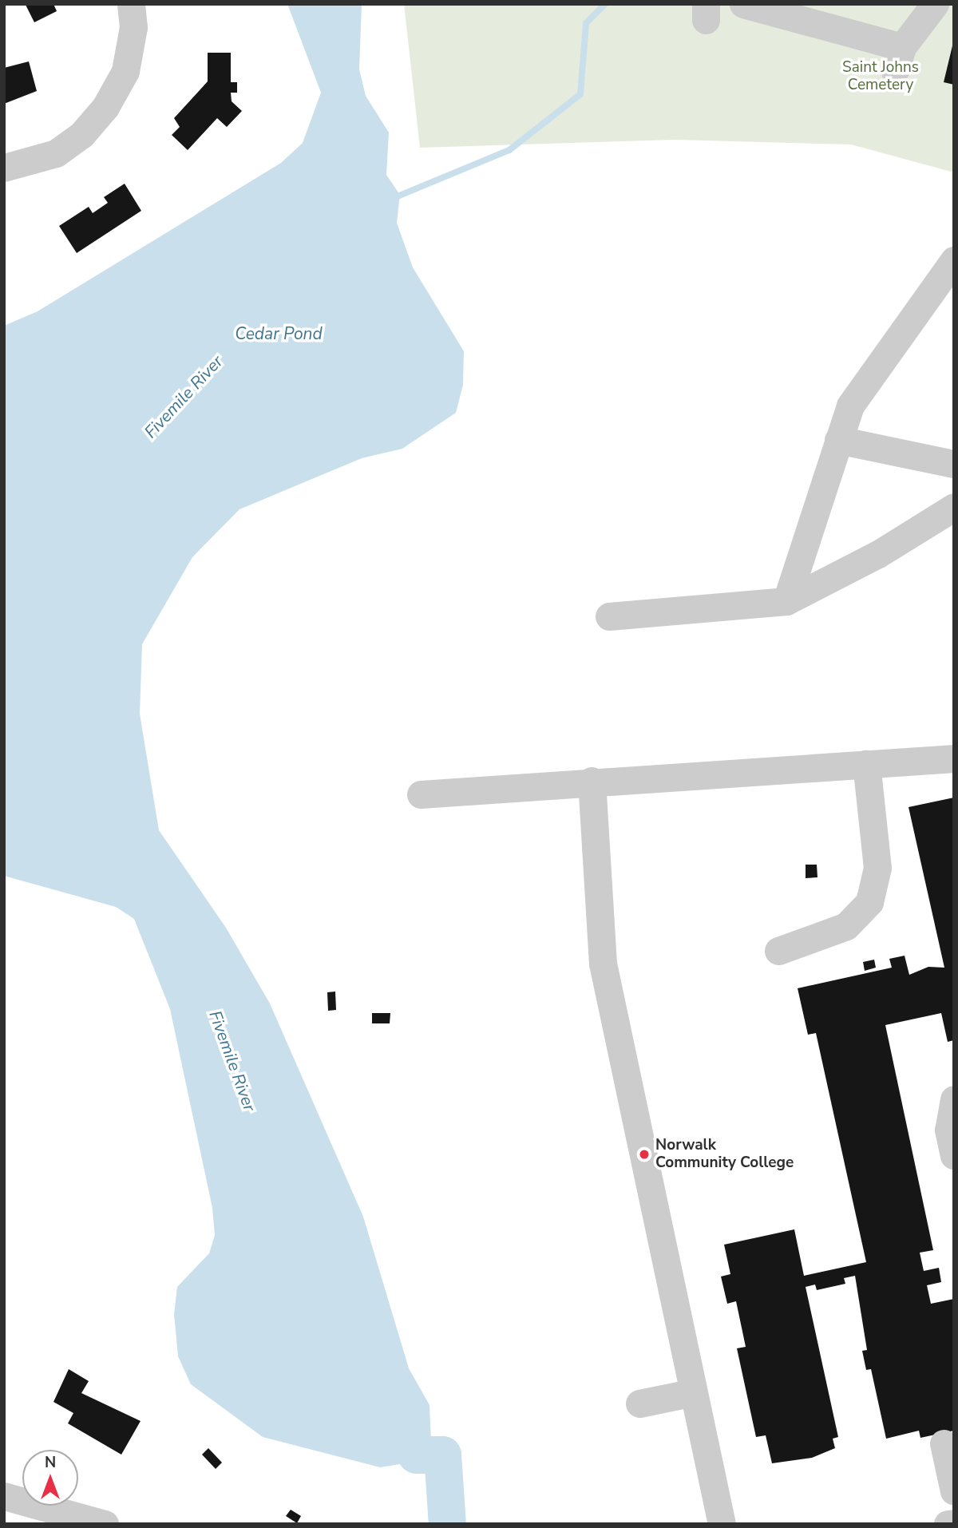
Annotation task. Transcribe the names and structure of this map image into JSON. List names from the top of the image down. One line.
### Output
{"water":["Cedar Pond","Fivemile River"],"parks":["Saint Johns Cemetery"],"places":["Norwalk Community College"],"north":"top"}
